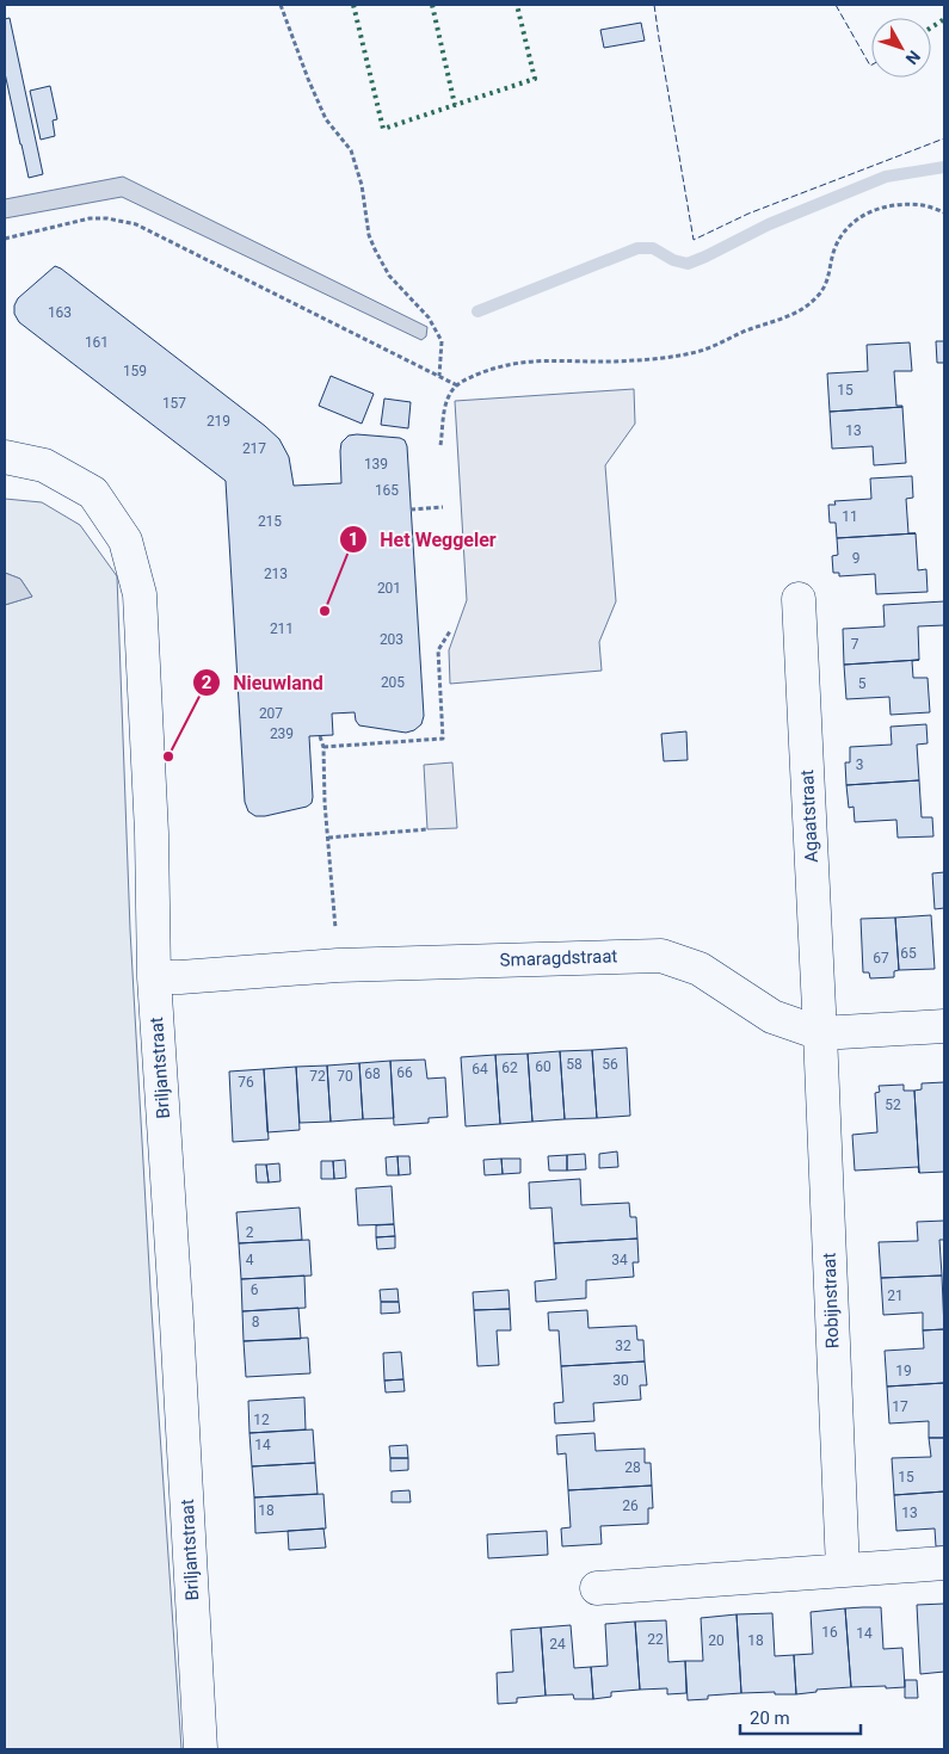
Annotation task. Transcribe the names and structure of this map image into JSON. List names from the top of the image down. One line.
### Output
{"streets":{"street":["Agaatstraat","Smaragdstraat","Briljantstraat","Robijnstraat"]},"crossings":[["Agaatstraat","Smaragdstraat"],["Agaatstraat","Robijnstraat"],["Smaragdstraat","Briljantstraat"],["Smaragdstraat","Robijnstraat"]],"places":["Het Weggeler","Nieuwland"],"house_numbers":["163","161","159","15","157","219","13","217","139","165","11","215","9","213","201","211","203","7","205","5","207","239","3","65","67","58","56","60","62","64","66","68","72","70","76","52","2","4","34","6","21","8","32","19","30","17","12","14","28","15","26","18","13","16","14","22","20","18","24"],"scale_bar":"20 m","north":"bottom right"}
